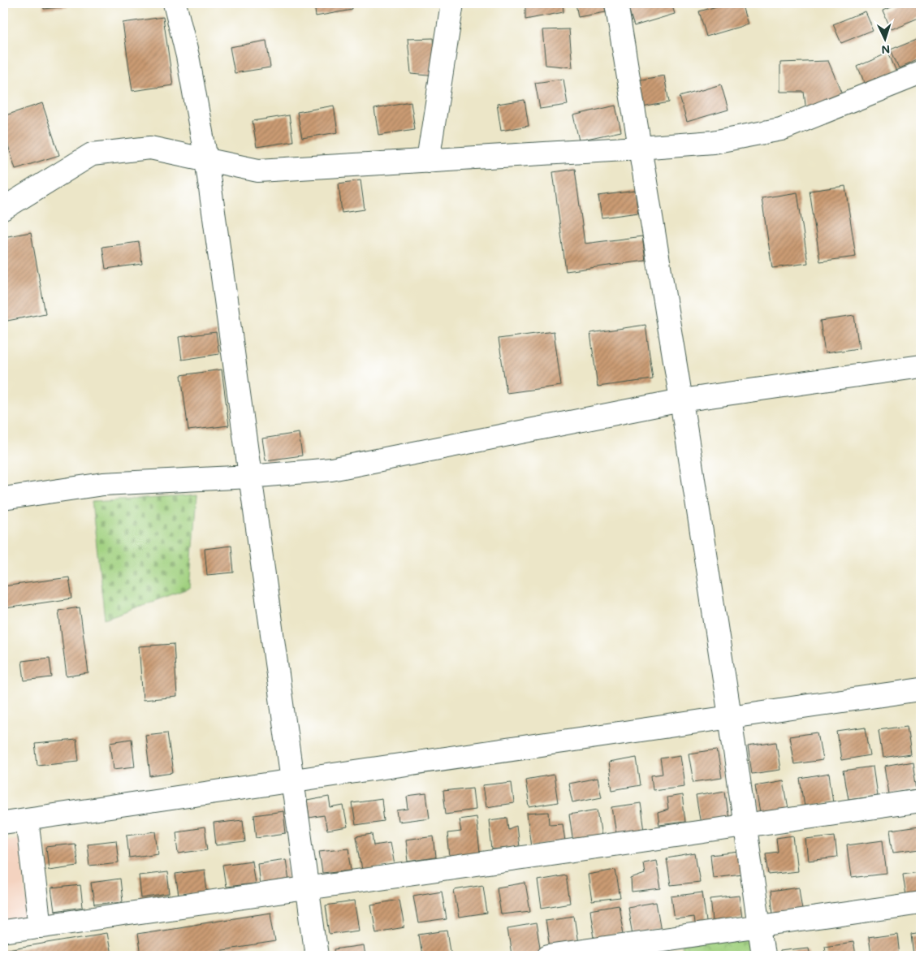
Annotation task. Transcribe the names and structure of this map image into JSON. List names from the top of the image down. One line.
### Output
{"north":"bottom"}
